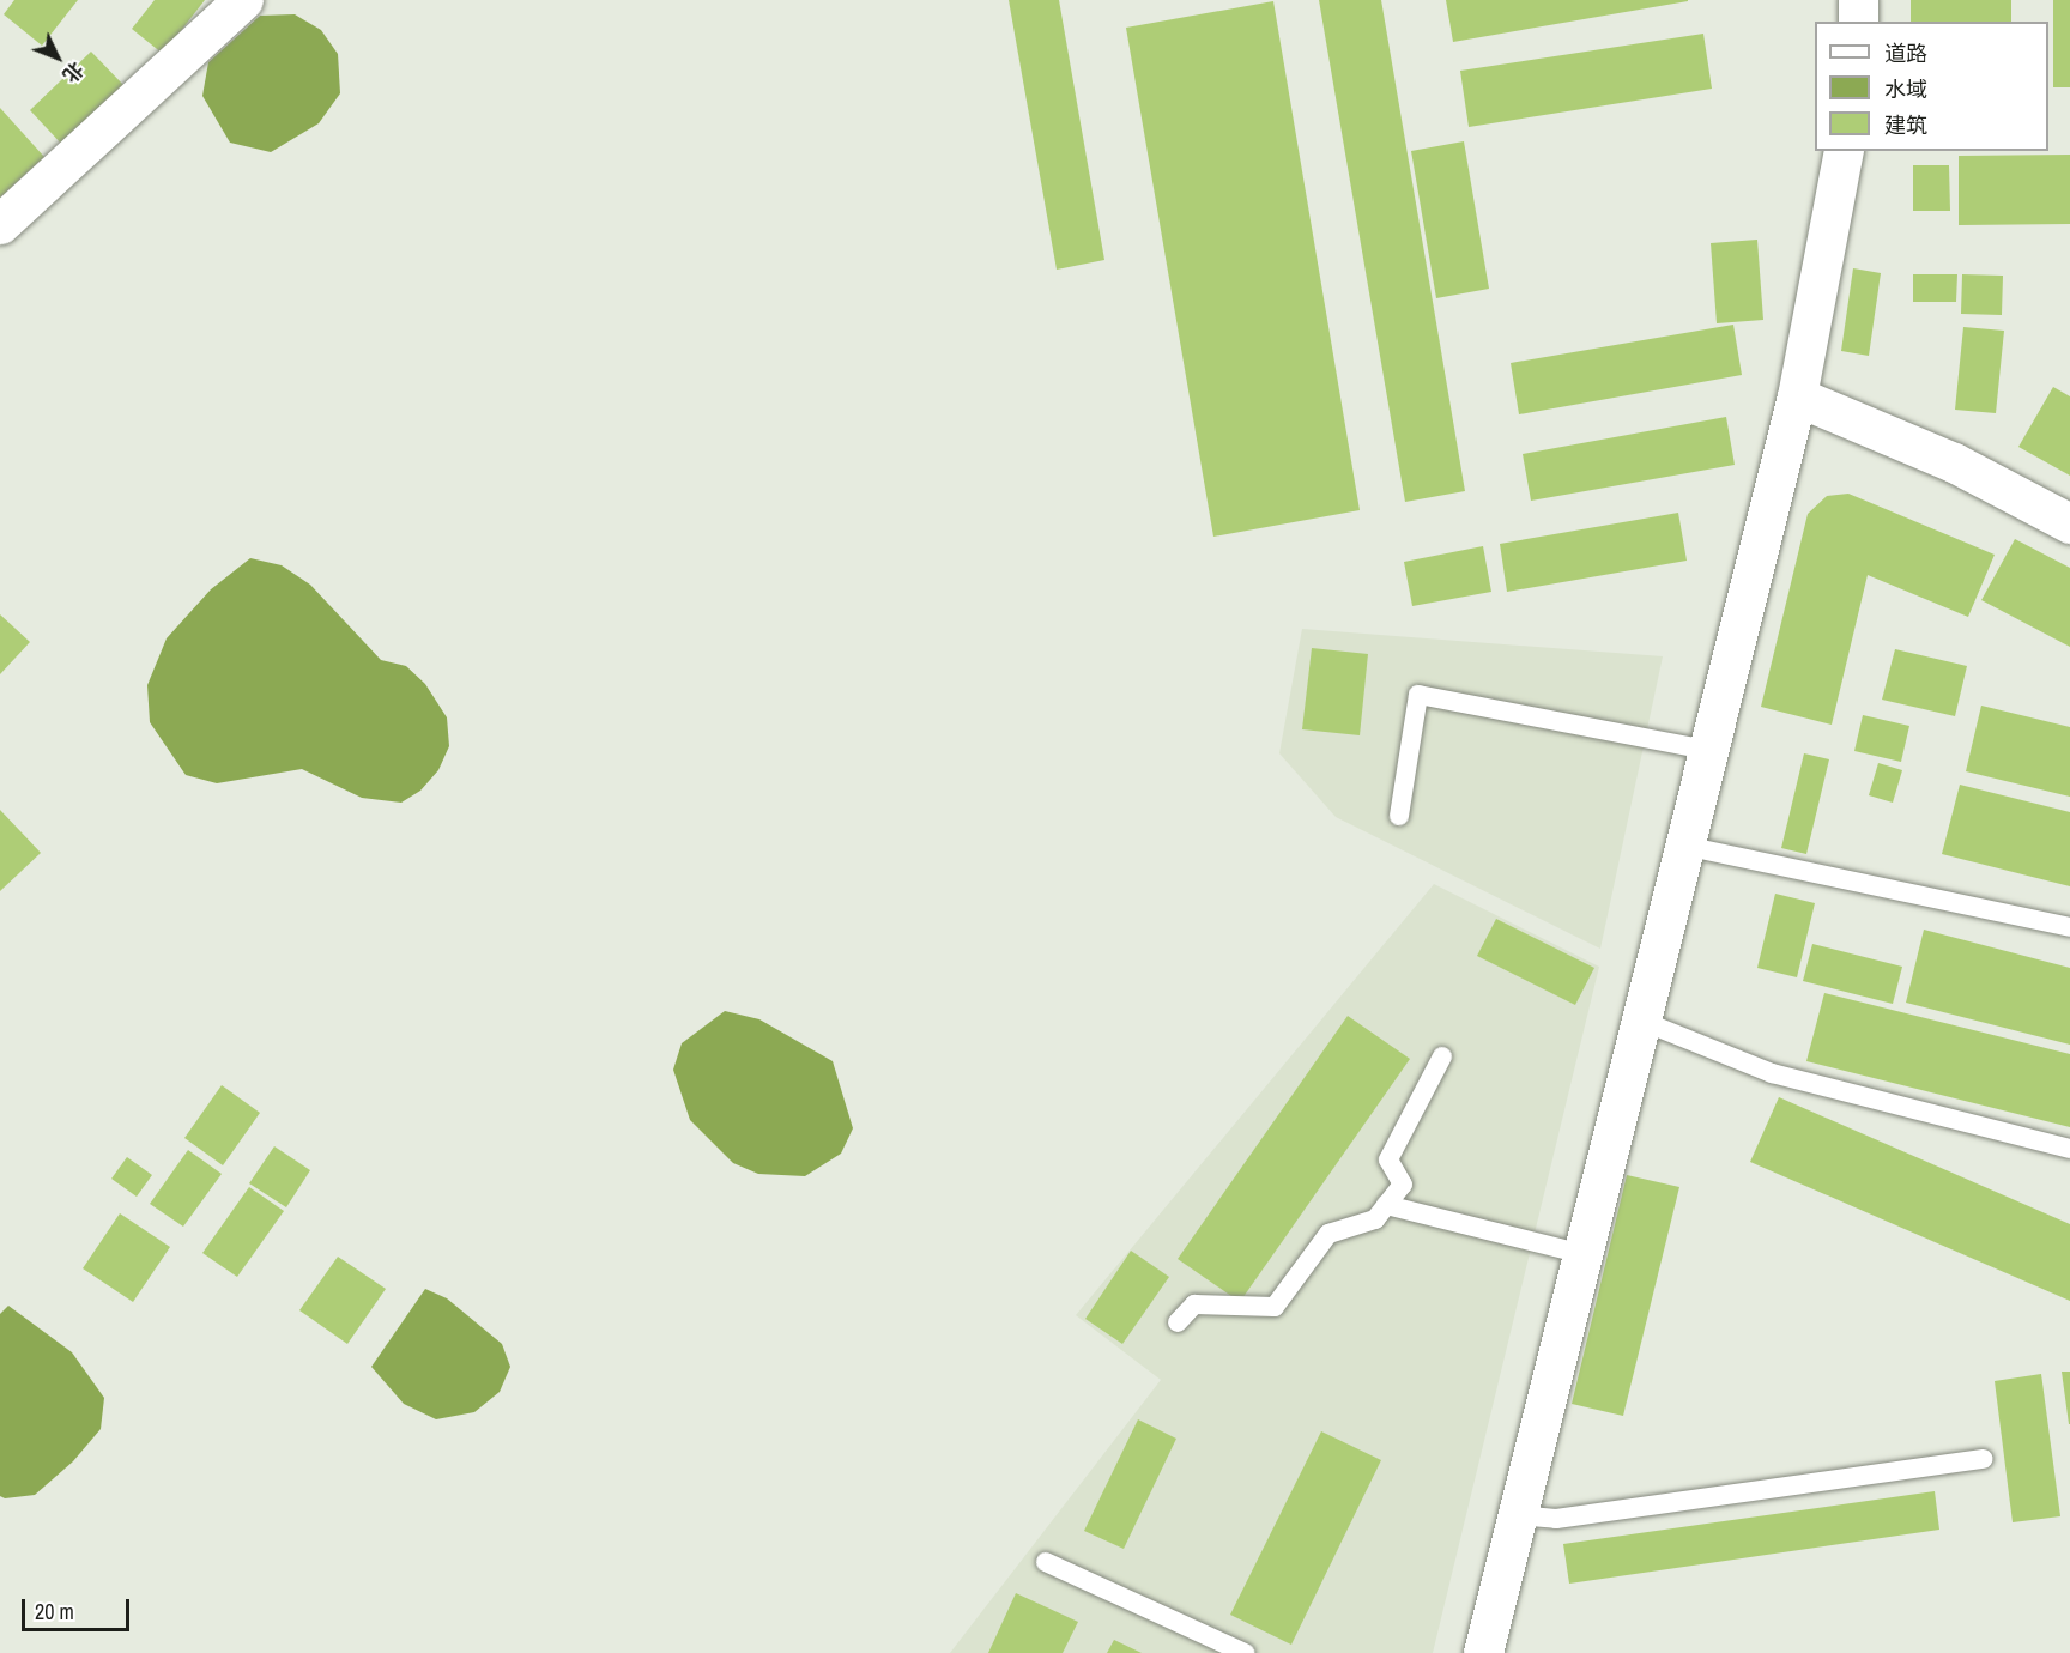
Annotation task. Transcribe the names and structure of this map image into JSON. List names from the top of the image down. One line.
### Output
{"legend":["道路","水域","建筑"],"scale_bar":"20 m","north":"bottom right"}
